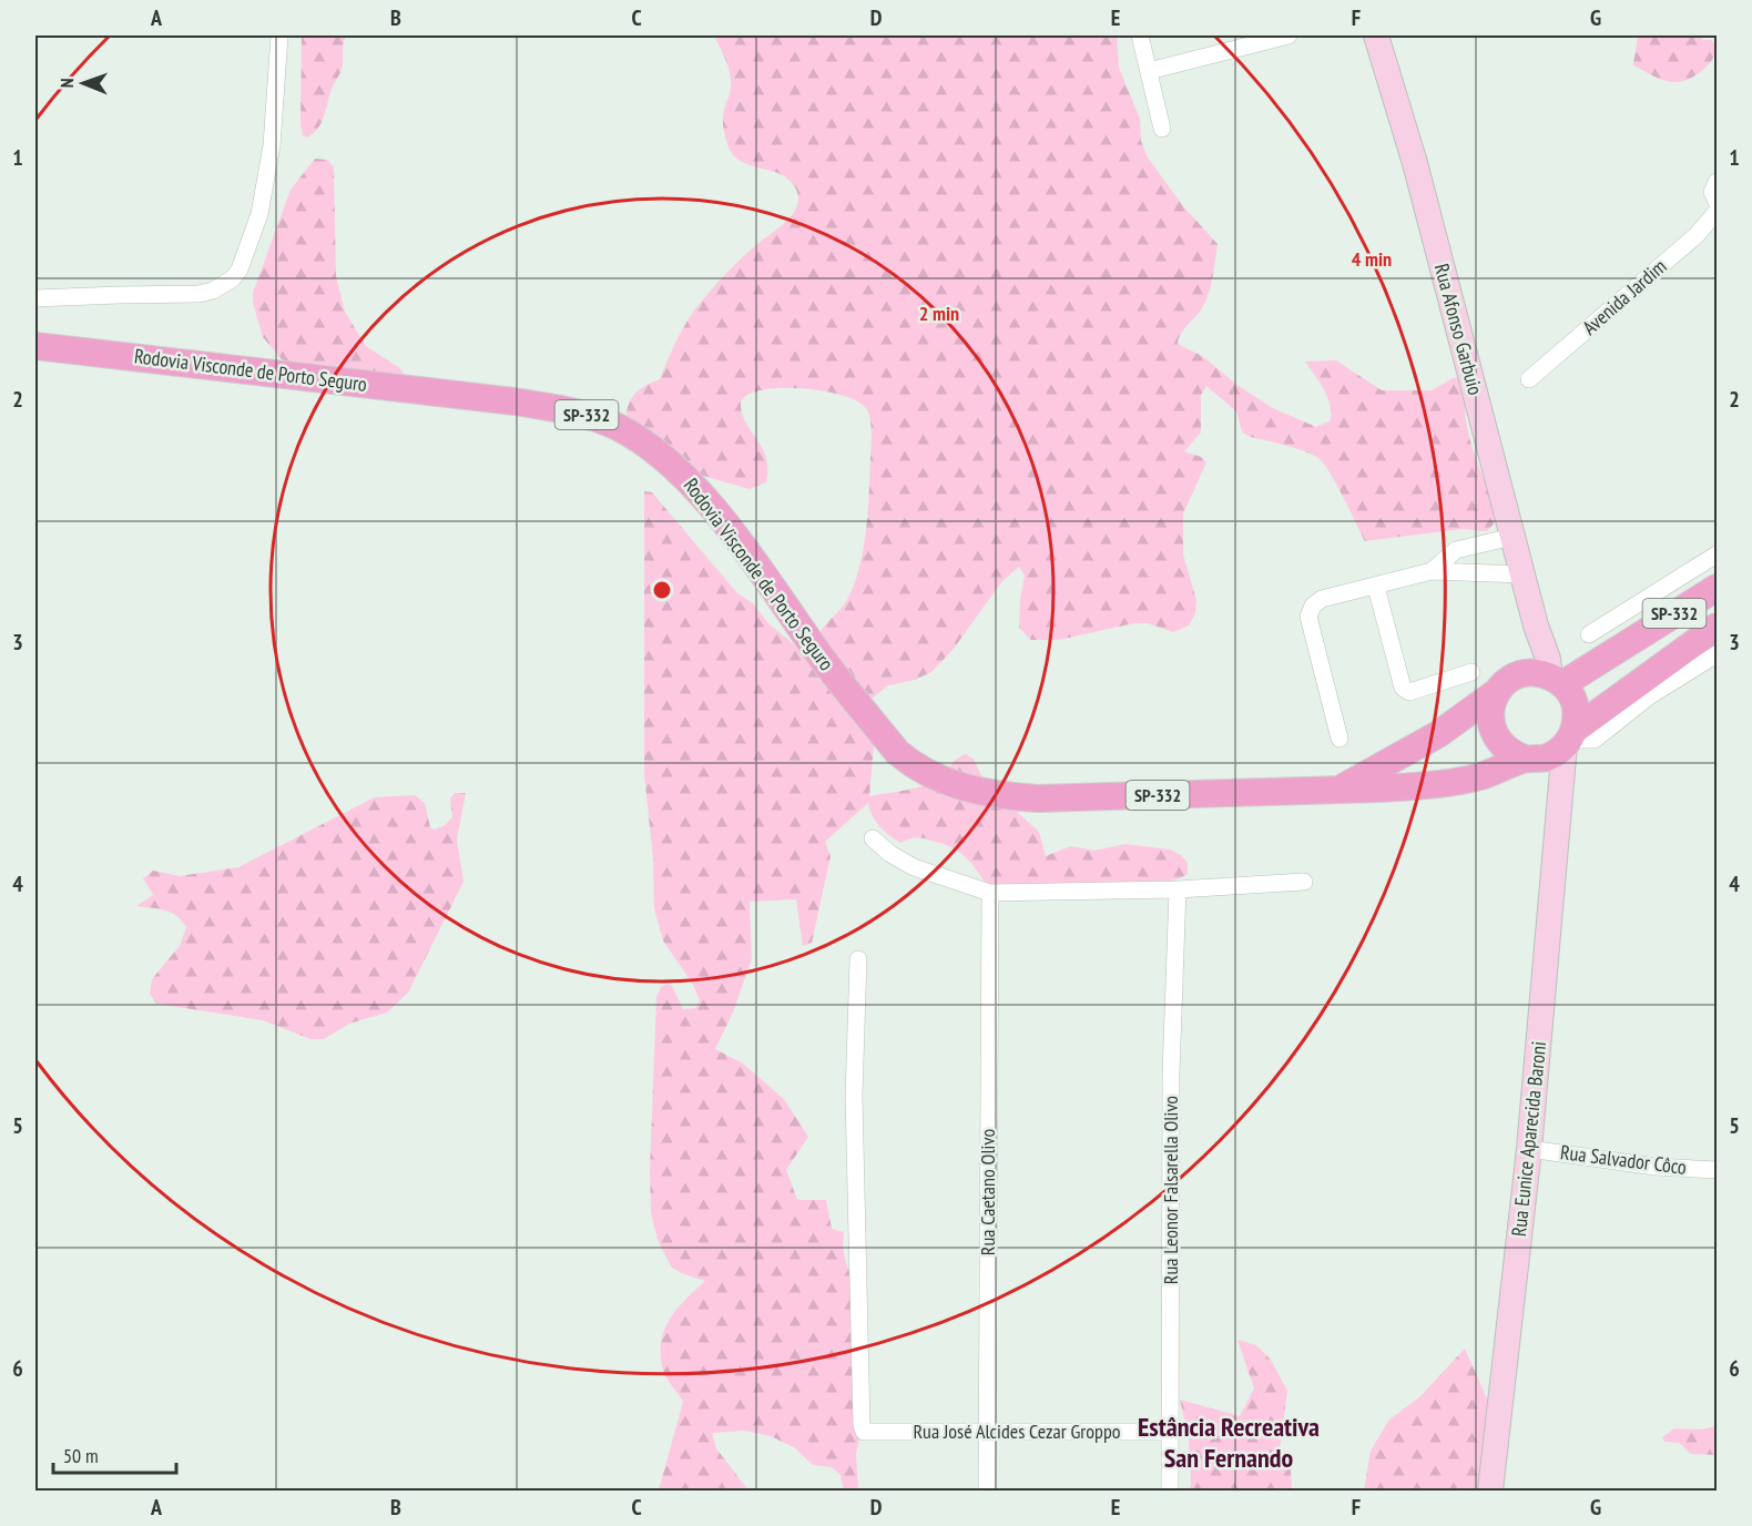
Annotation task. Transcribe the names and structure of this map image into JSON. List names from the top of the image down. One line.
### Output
{"streets":{"main road":["Rua Afonso Garbuio","Rodovia Visconde de Porto Seguro","SP-332","Rua Eunice Aparecida Baroni"],"street":["Avenida Jardim","Rua Salvador Côco","Rua Leonor Falsarella Olivo","Rua Caetano Olivo","Rua José Alcides Cezar Groppo"]},"crossings":[["Rua Afonso Garbuio","Rodovia Visconde de Porto Seguro"],["Rua Afonso Garbuio","SP-332"],["Rua Afonso Garbuio","Rua Eunice Aparecida Baroni"],["Rodovia Visconde de Porto Seguro","SP-332"],["Rodovia Visconde de Porto Seguro","Rua Eunice Aparecida Baroni"],["SP-332","Rua Eunice Aparecida Baroni"],["Rua Eunice Aparecida Baroni","Rua Salvador Côco"],["Rua Leonor Falsarella Olivo","Rua José Alcides Cezar Groppo"],["Rua Caetano Olivo","Rua José Alcides Cezar Groppo"]],"districts":["Estância Recreativa San Fernando"],"scale_bar":"50 m","north":"left","grid":{"columns":["A","B","C","D","E","F","G"],"rows":["1","2","3","4","5","6"]},"rings":["4 min","2 min"]}
